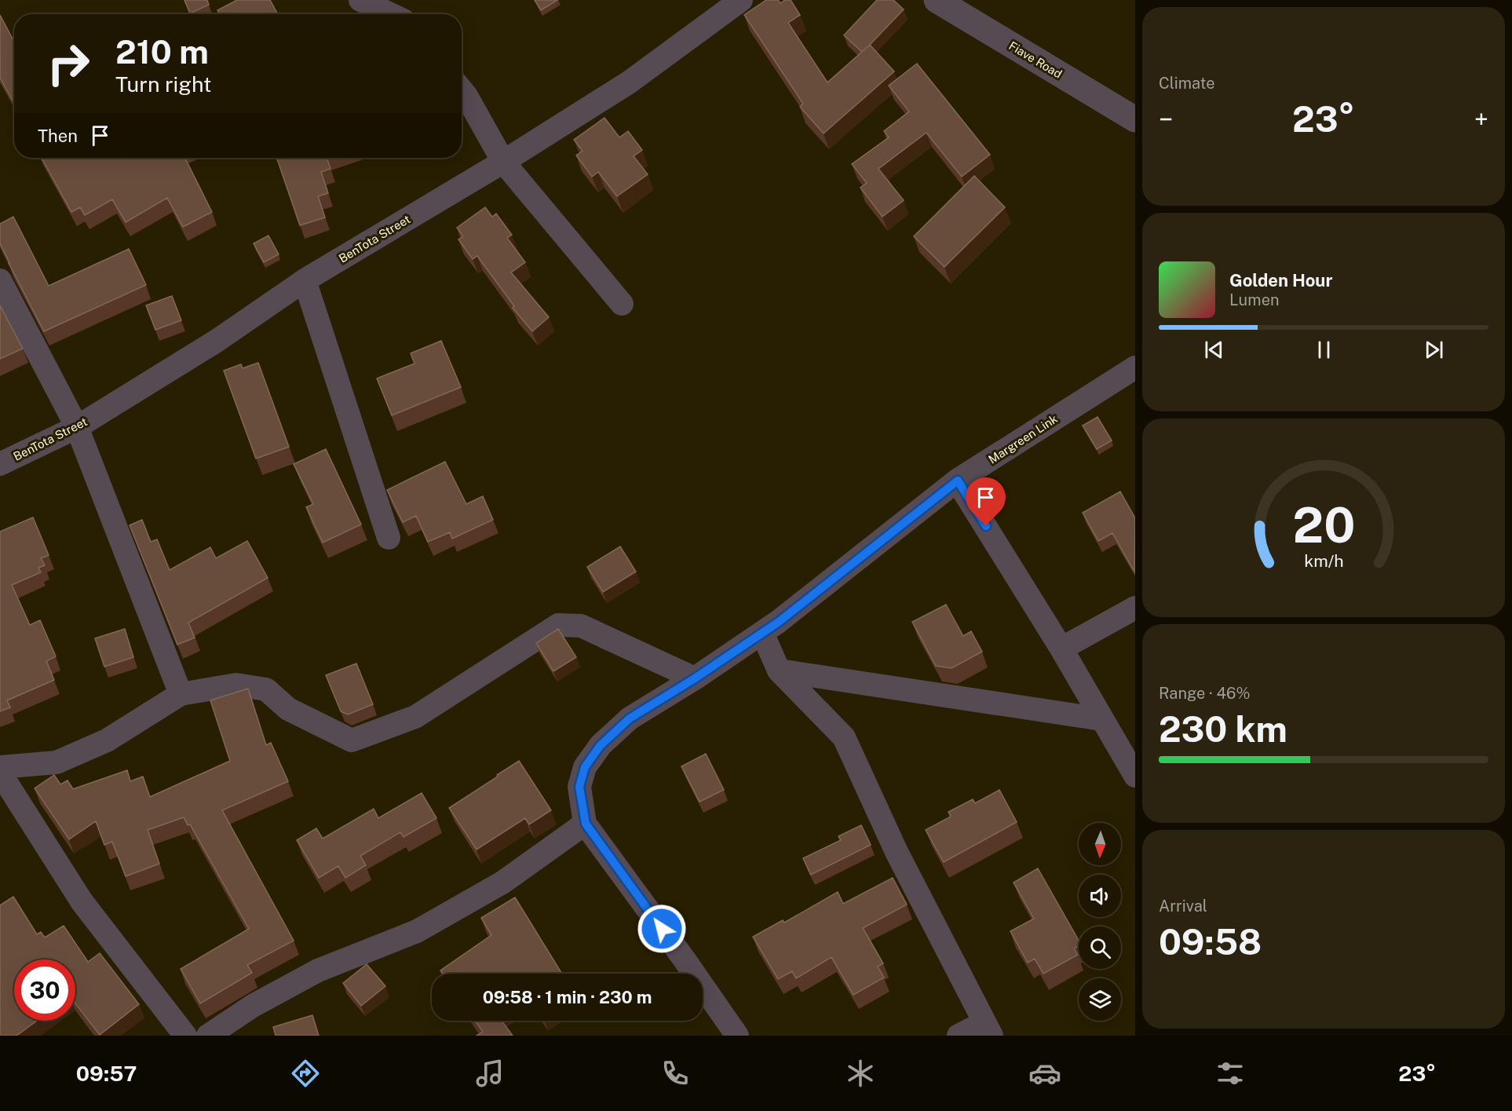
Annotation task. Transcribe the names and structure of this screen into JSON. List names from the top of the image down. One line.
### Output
{"streets":{"street":["Fiave Road","BenTota Street","Margreen Link"]},"north":"bottom","page":{"tile":["Climate",["Range · 46%","230 km"],["Arrival","09:58"]],"turn":["210 m","Turn right"],"heat":["−","23°","+"],"then":"Then","song":["Golden Hour","Lumen"],"limit":"30","trip":"09:58 · 1 min · 230 m","tabs":["09:57","23°"],"gauge":["20","km/h"]}}
